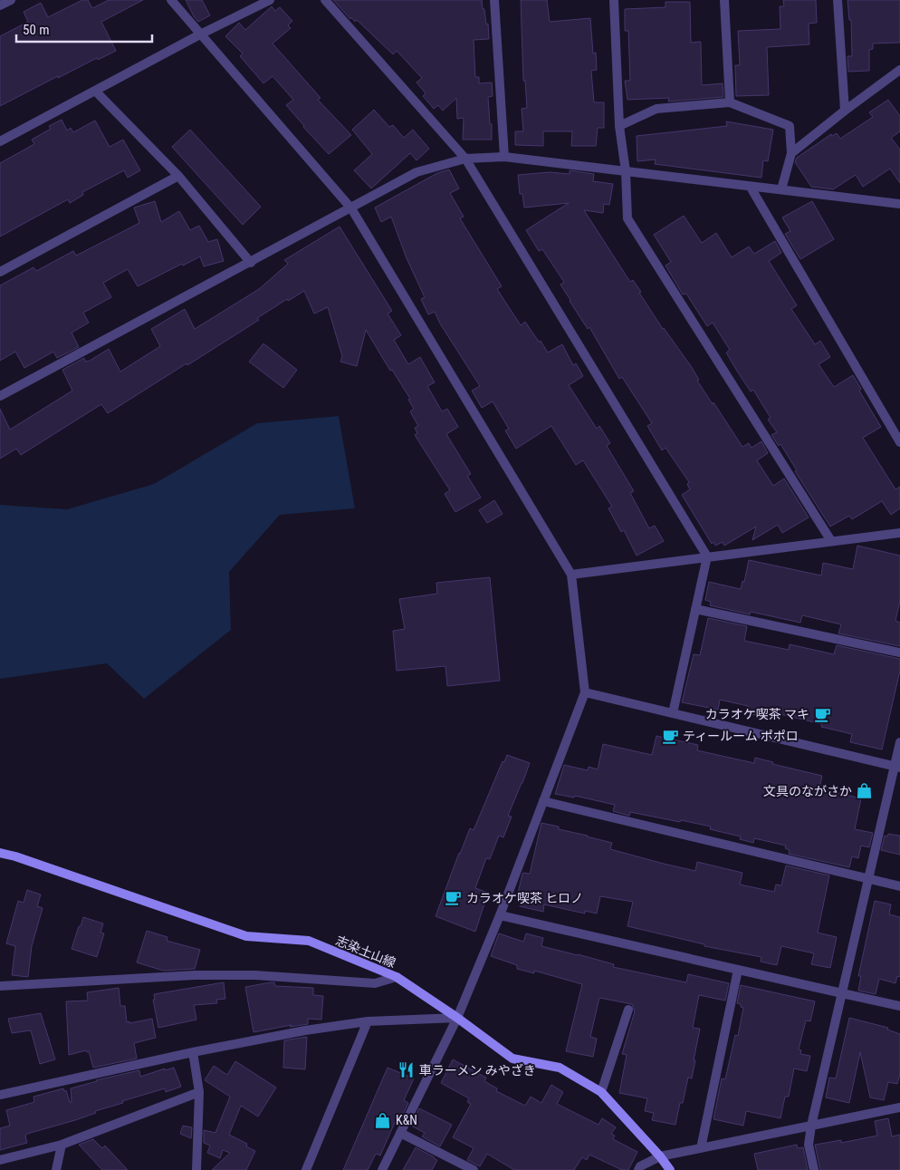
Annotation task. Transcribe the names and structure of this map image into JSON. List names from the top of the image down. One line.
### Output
{"streets":{"main road":["志染土山線"]},"places":{"cafe":["カラオケ喫茶 マキ","ティールーム ポポロ","カラオケ喫茶 ヒロノ"],"shop":["文具のながさか","K&N"],"restaurant":["車ラーメン みやざき"]},"scale_bar":"50 m"}
